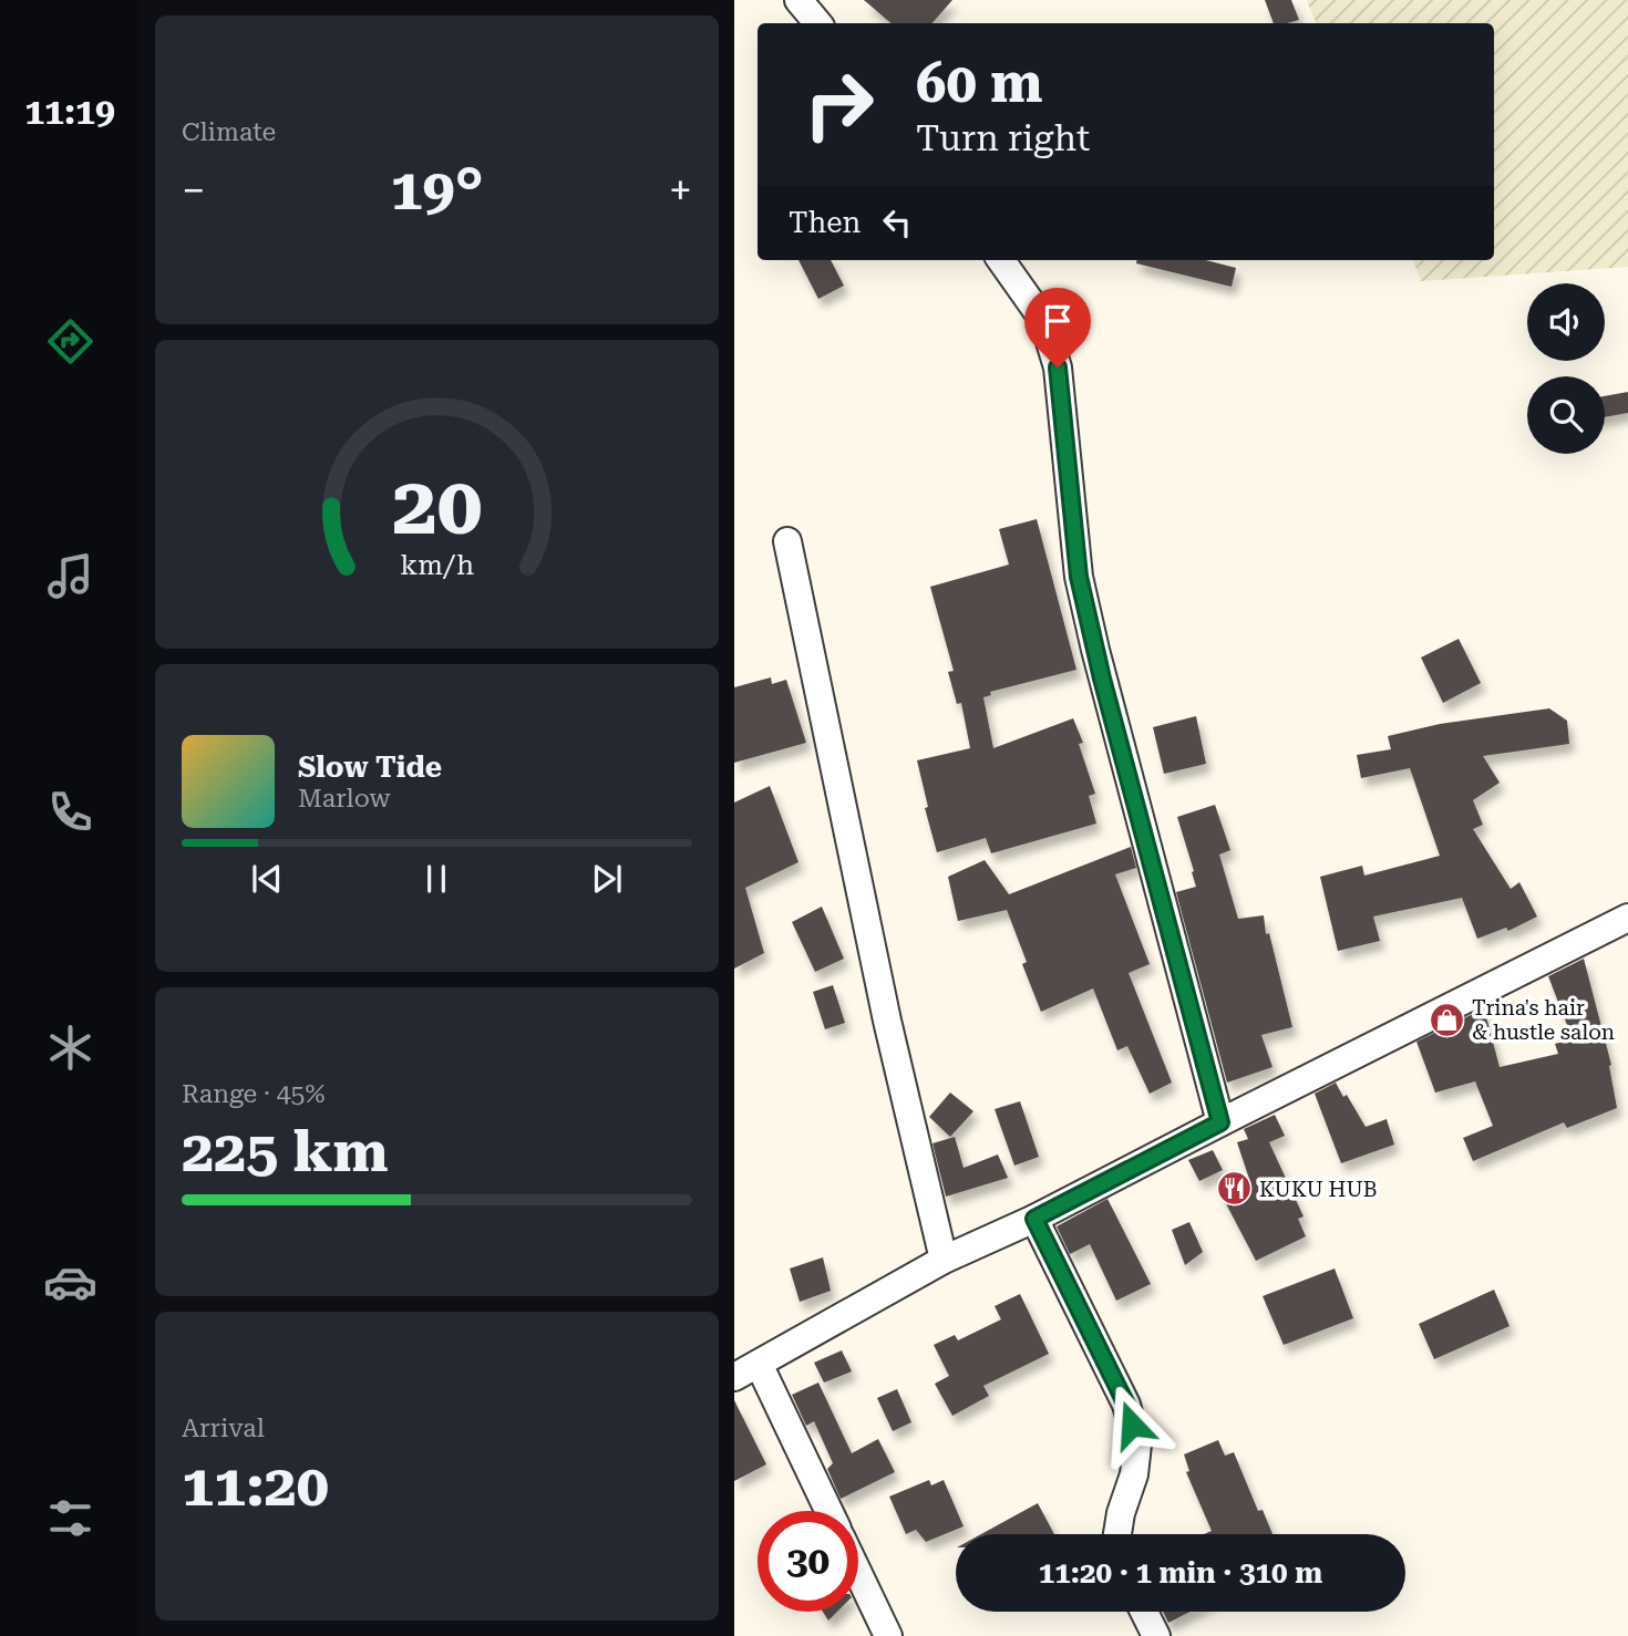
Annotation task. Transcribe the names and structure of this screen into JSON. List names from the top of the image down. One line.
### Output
{"places":{"shop":["Trina's hair & hustle salon"],"restaurant":["KUKU HUB"]},"page":{"tabs":"11:19","tile":["Climate",["Range · 45%","225 km"],["Arrival","11:20"]],"turn":["60 m","Turn right"],"heat":["−","19°","+"],"then":"Then","song":["Slow Tide","Marlow"],"limit":"30","trip":"11:20 · 1 min · 310 m","gauge":["20","km/h"]}}
